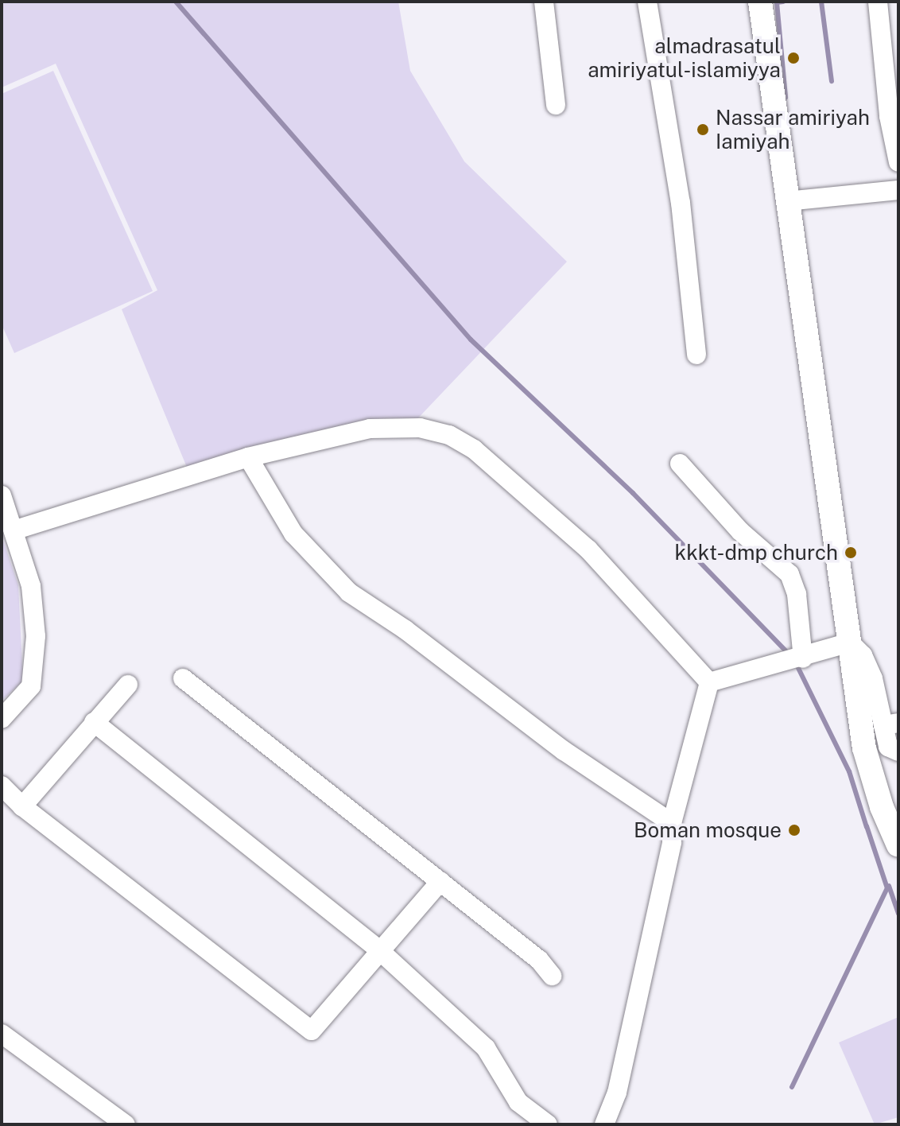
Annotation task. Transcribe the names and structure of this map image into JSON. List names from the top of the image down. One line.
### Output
{"places":["almadrasatul amiriyatul-islamiyya","Nassar amiriyah Iamiyah","kkkt-dmp church","Boman mosque"]}
